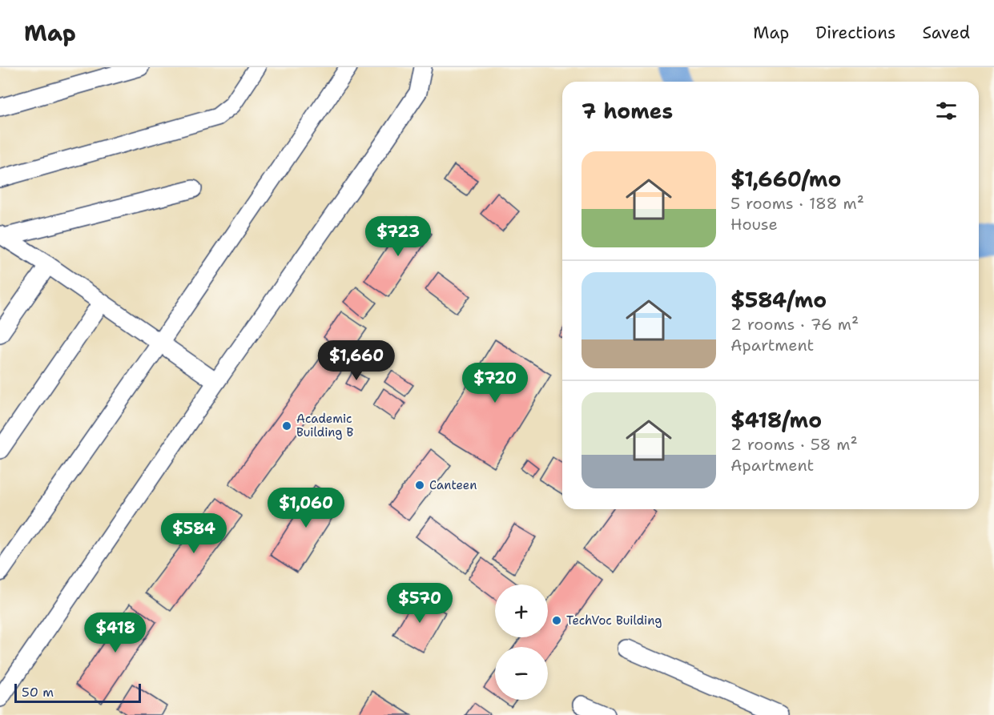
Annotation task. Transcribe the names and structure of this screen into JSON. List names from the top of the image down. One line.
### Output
{"places":["Academic Building B","Canteen","TechVoc Building"],"scale_bar":"50 m","page":{"header":"Map","nav":["Map","Directions","Saved"],"heading":"7 homes","list":[{"name":"$1,660/mo","note":"5 rooms · 188 m² · House"},{"name":"$584/mo","note":"2 rooms · 76 m² · Apartment"},{"name":"$418/mo","note":"2 rooms · 58 m² · Apartment"}],"price":["$723","$1,660","$720","$1,060","$584","$570","$418"],"map_buttons":["+","−"],"scale":"50 m"}}
